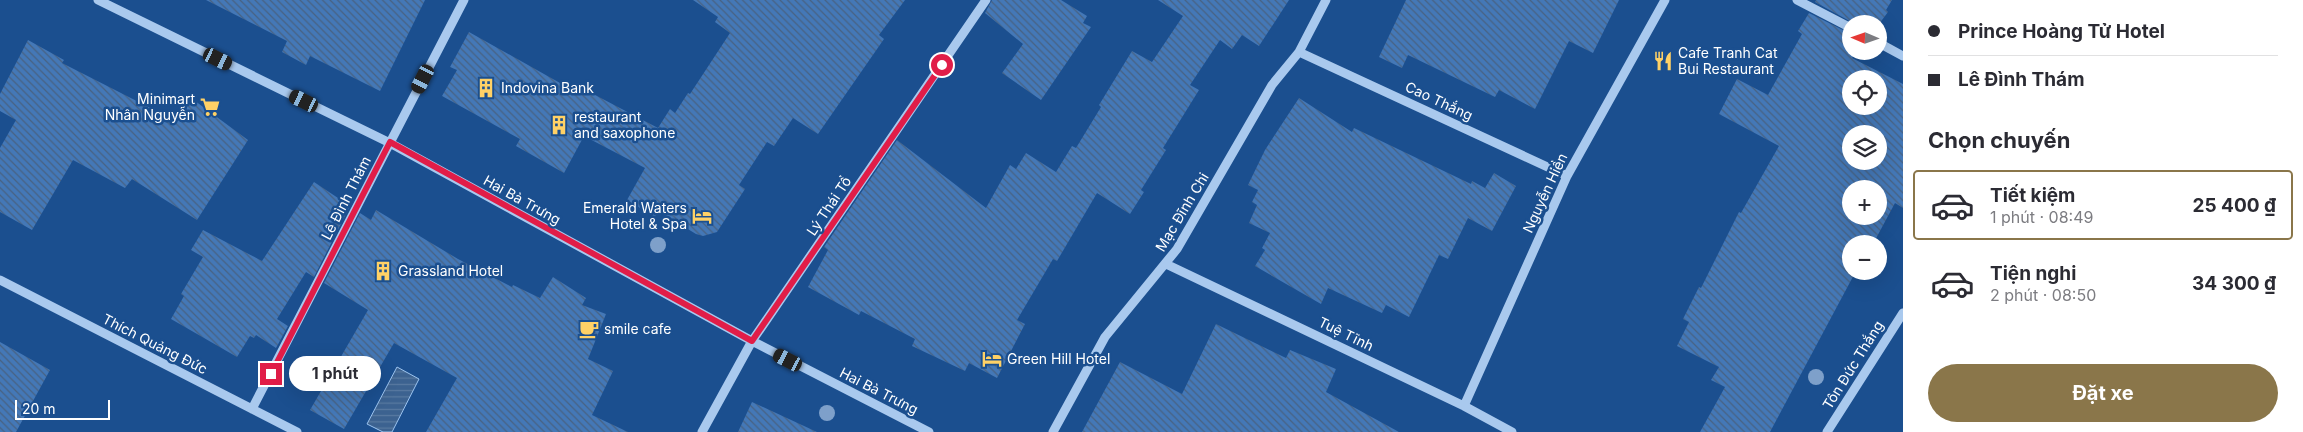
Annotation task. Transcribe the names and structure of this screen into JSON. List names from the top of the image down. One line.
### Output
{"streets":{"street":["Cao Thắng","Nguyễn Hiền","Lê Đình Thám","Hai Bà Trưng","Lý Thái Tổ","Mạc Đĩnh Chi","Tuệ Tĩnh","Thích Quảng Đức","Tôn Đức Thắng"]},"crossings":[["Cao Thắng","Nguyễn Hiền"],["Cao Thắng","Mạc Đĩnh Chi"],["Nguyễn Hiền","Tuệ Tĩnh"],["Lê Đình Thám","Hai Bà Trưng"],["Lê Đình Thám","Thích Quảng Đức"],["Hai Bà Trưng","Lý Thái Tổ"],["Mạc Đĩnh Chi","Tuệ Tĩnh"]],"places":{"restaurant":["Cafe Tranh Cat Bui Restaurant"],"building":["Indovina Bank","restaurant and saxophone","Grassland Hotel"],"supermarket":["Minimart Nhân Nguyễn"],"hotel":["Emerald Waters Hotel & Spa","Green Hill Hotel"],"cafe":["smile cafe"]},"scale_bar":"20 m","north":"left","page":{"banner":["Prince Hoàng Tử Hotel","Lê Đình Thám"],"map_buttons":["+","−"],"heading":"Chọn chuyến","list":[{"name":"Tiết kiệm","note":"1 phút · 08:49","value":"25 400 ₫"},{"name":"Tiện nghi","note":"2 phút · 08:50","value":"34 300 ₫"}],"buttons":"Đặt xe","bubble":"1 phút","scale":"20 m"}}
